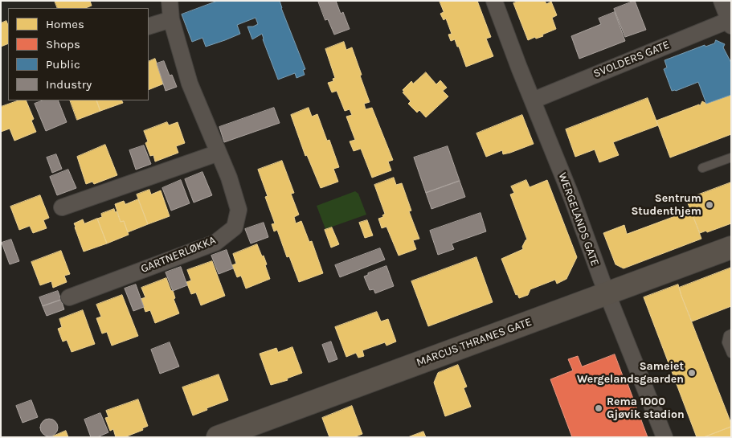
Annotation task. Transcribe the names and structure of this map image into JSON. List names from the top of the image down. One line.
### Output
{"streets":{"main road":["MARCUS THRANES GATE"],"street":["SVOLDERS GATE","WERGELANDS GATE","GARTNERLØKKA"]},"crossings":[["SVOLDERS GATE","WERGELANDS GATE"],["WERGELANDS GATE","MARCUS THRANES GATE"]],"places":["Sentrum Studenthjem","Sameiet Wergelandsgaarden","Rema 1000 Gjøvik stadion"],"legend":["Homes","Shops","Public","Industry"]}
